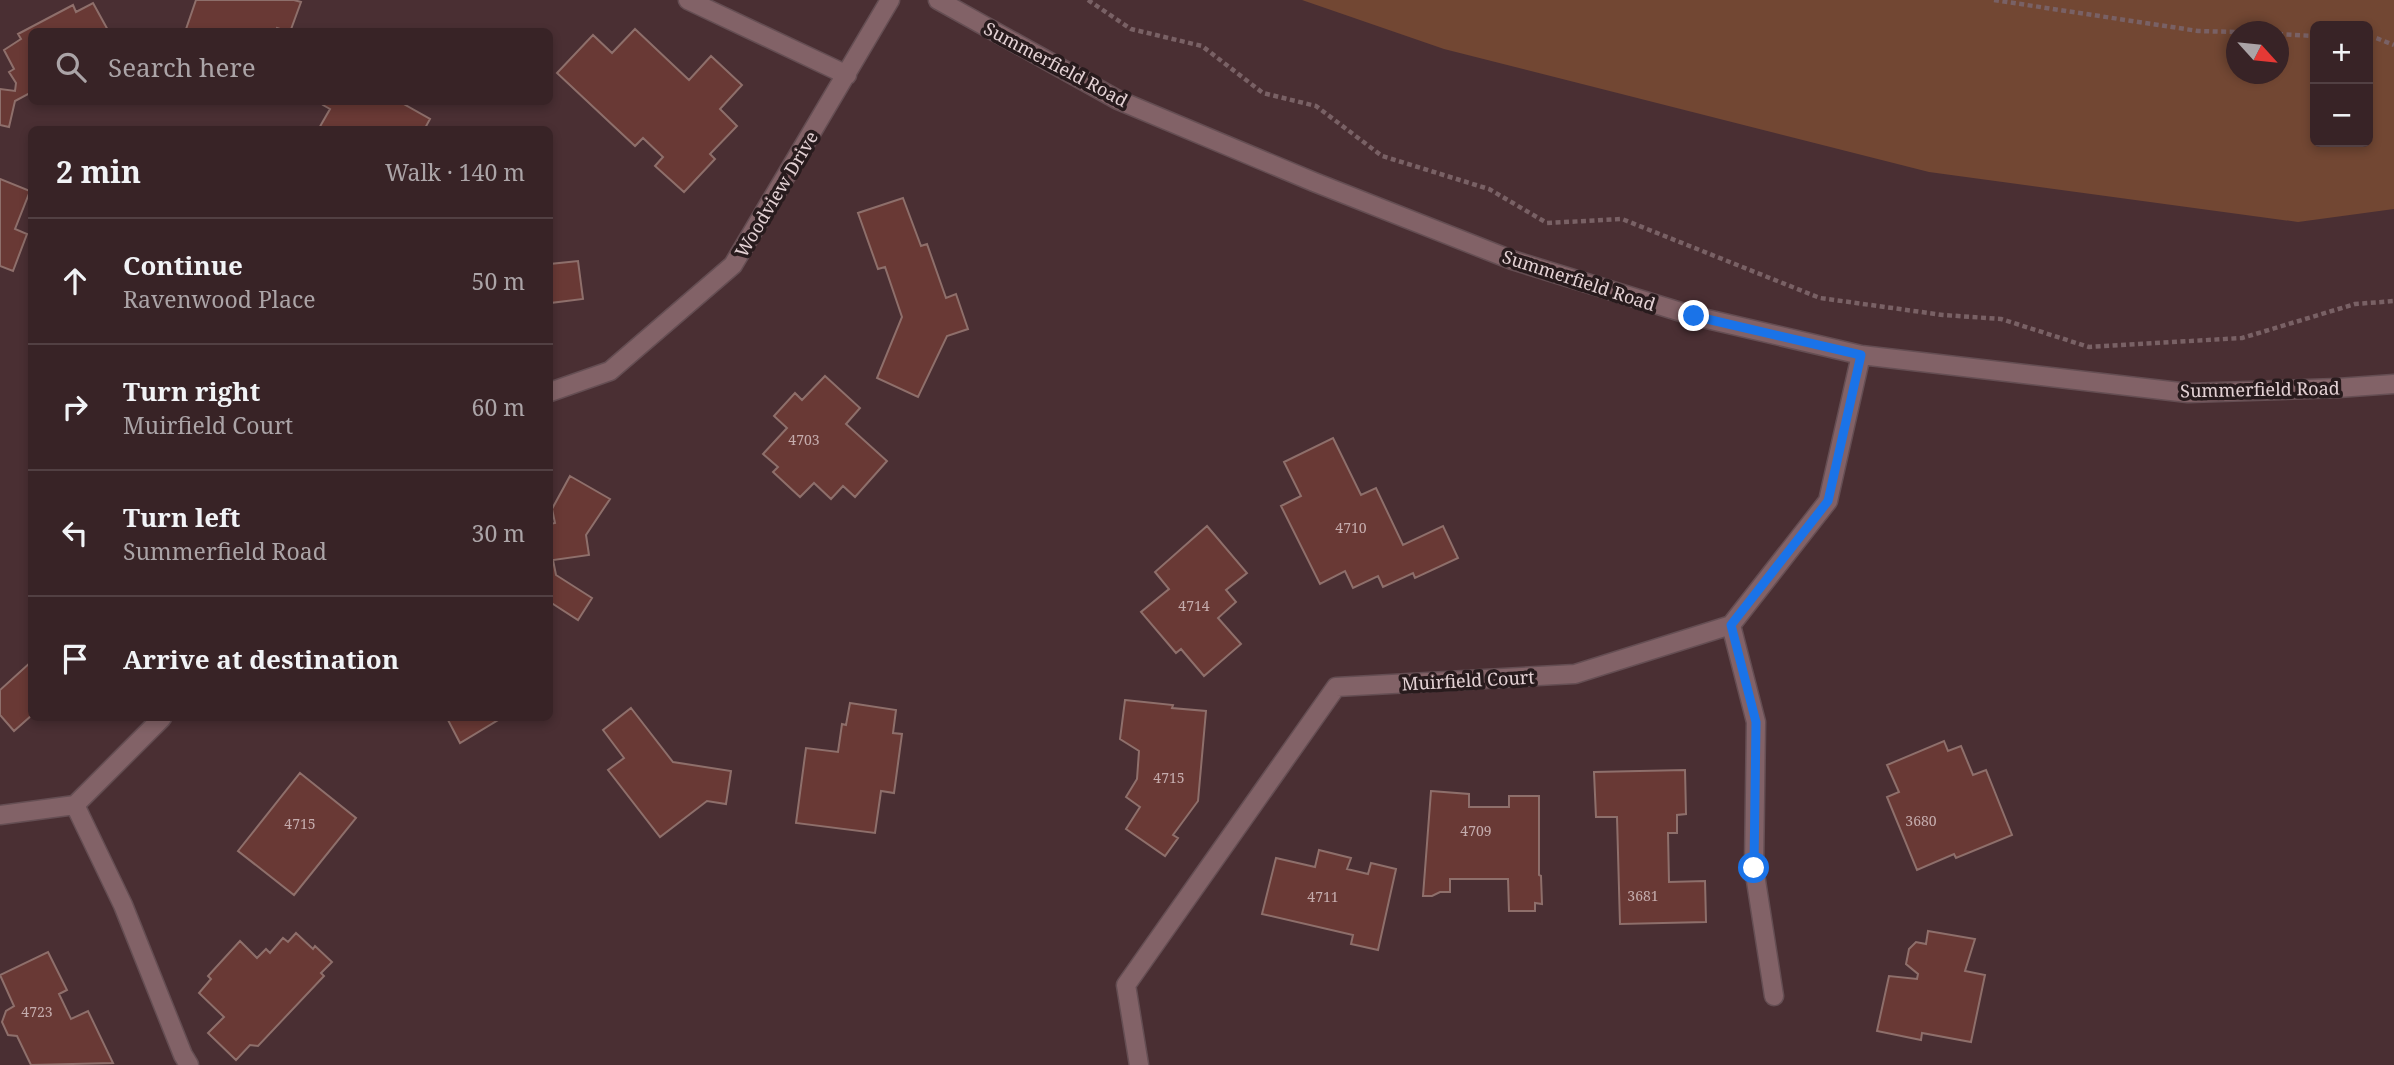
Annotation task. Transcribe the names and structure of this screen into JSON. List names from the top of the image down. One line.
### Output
{"streets":{"street":["Summerfield Road","Woodview Drive","Muirfield Court"]},"house_numbers":["4703","4710","4714","4715","3680","4715","4709","3681","4711","4723"],"north":"bottom right","page":{"map_buttons":["+","−"],"search":"Search here","heading":["2 min","Walk · 140 m"],"list":[["Continue","Ravenwood Place","50 m"],["Turn right","Muirfield Court","60 m"],["Turn left","Summerfield Road","30 m"],"Arrive at destination"]}}
